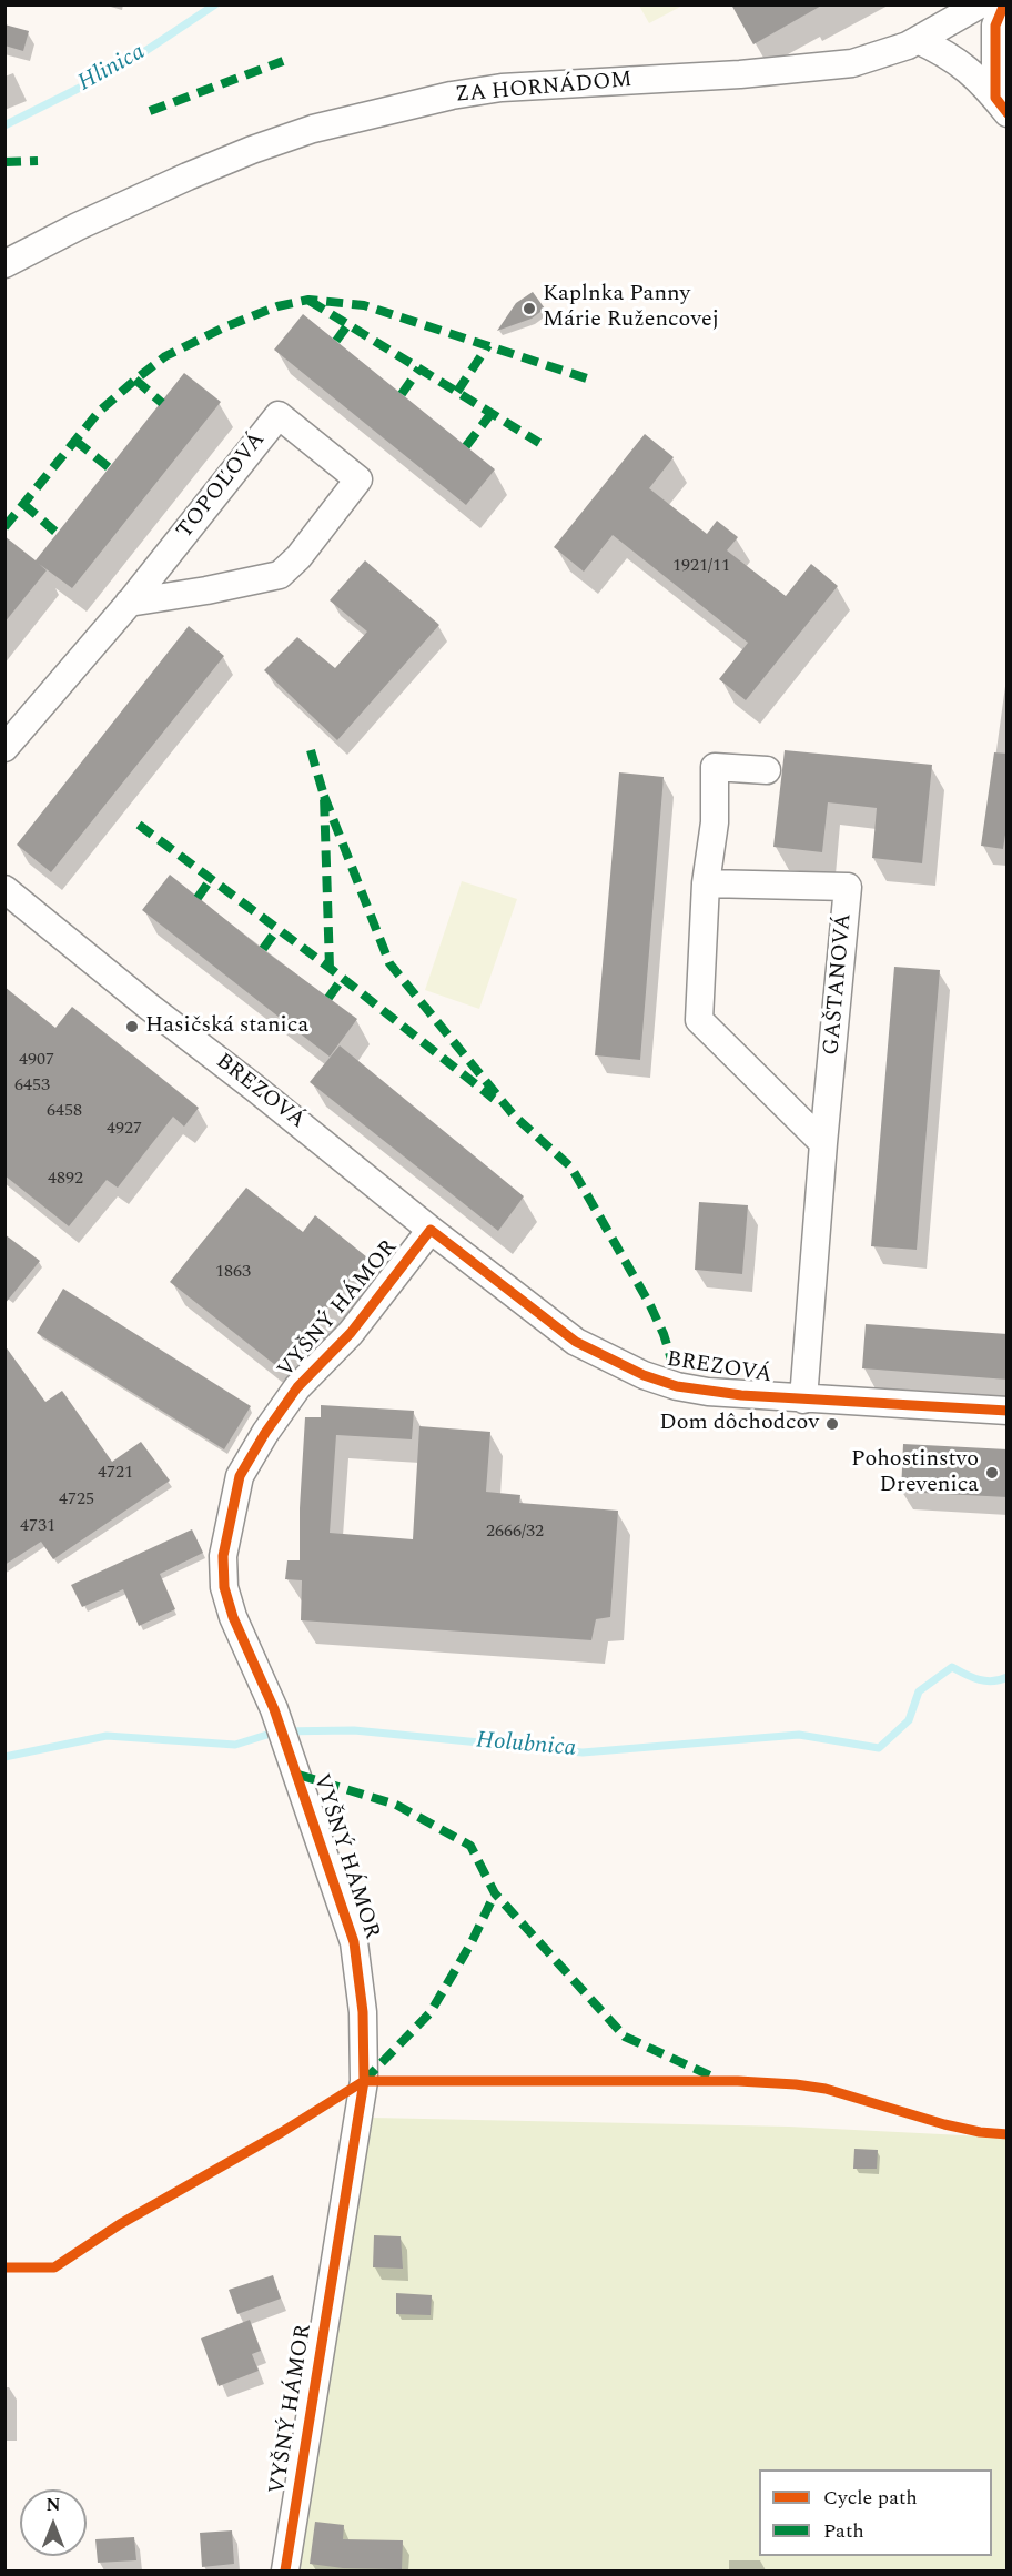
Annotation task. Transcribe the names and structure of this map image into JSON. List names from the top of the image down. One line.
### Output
{"streets":{"street":["ZA HORNÁDOM","TOPOĽOVÁ","GAŠTANOVÁ","BREZOVÁ","VYŠNÝ HÁMOR"]},"crossings":[["GAŠTANOVÁ","BREZOVÁ"],["BREZOVÁ","VYŠNÝ HÁMOR"]],"water":["Hlinica","Holubnica"],"places":["Kaplnka Panny Márie Ružencovej","Hasičská stanica","Dom dôchodcov","Pohostinstvo Drevenica"],"house_numbers":["1921/11","4907","6453","6458","4927","4892","1863","4721","4725","4731","2666/32"],"legend":["Cycle path","Path"],"north":"top"}
